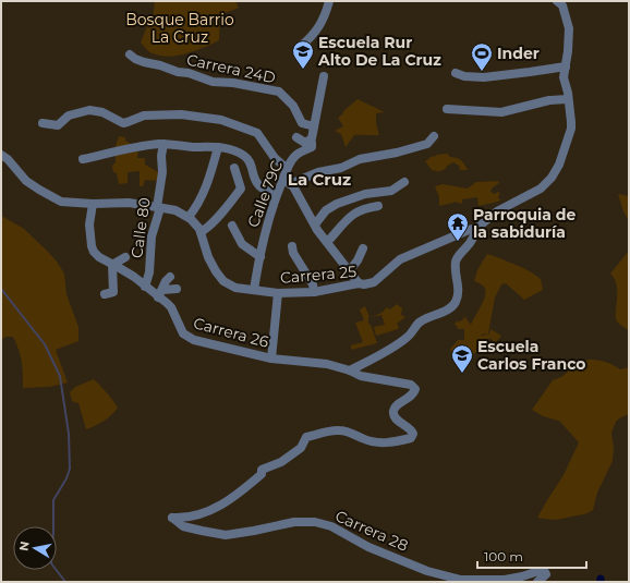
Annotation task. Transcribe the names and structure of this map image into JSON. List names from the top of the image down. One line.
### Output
{"streets":{"street":["Carrera 24D","Calle 79C","Calle 80","Carrera 25","Carrera 26","Carrera 28"]},"crossings":[["Carrera 24D","Calle 79C"],["Calle 79C","Carrera 25"],["Calle 80","Carrera 26"],["Carrera 26","Carrera 28"]],"districts":["La Cruz"],"parks":["Bosque Barrio La Cruz"],"places":{"school or university":["Escuela Rur Alto De La Cruz","Escuela Carlos Franco"],"sports":["Inder"],"temple":["Parroquia de la sabiduría"]},"scale_bar":"100 m","north":"left"}
